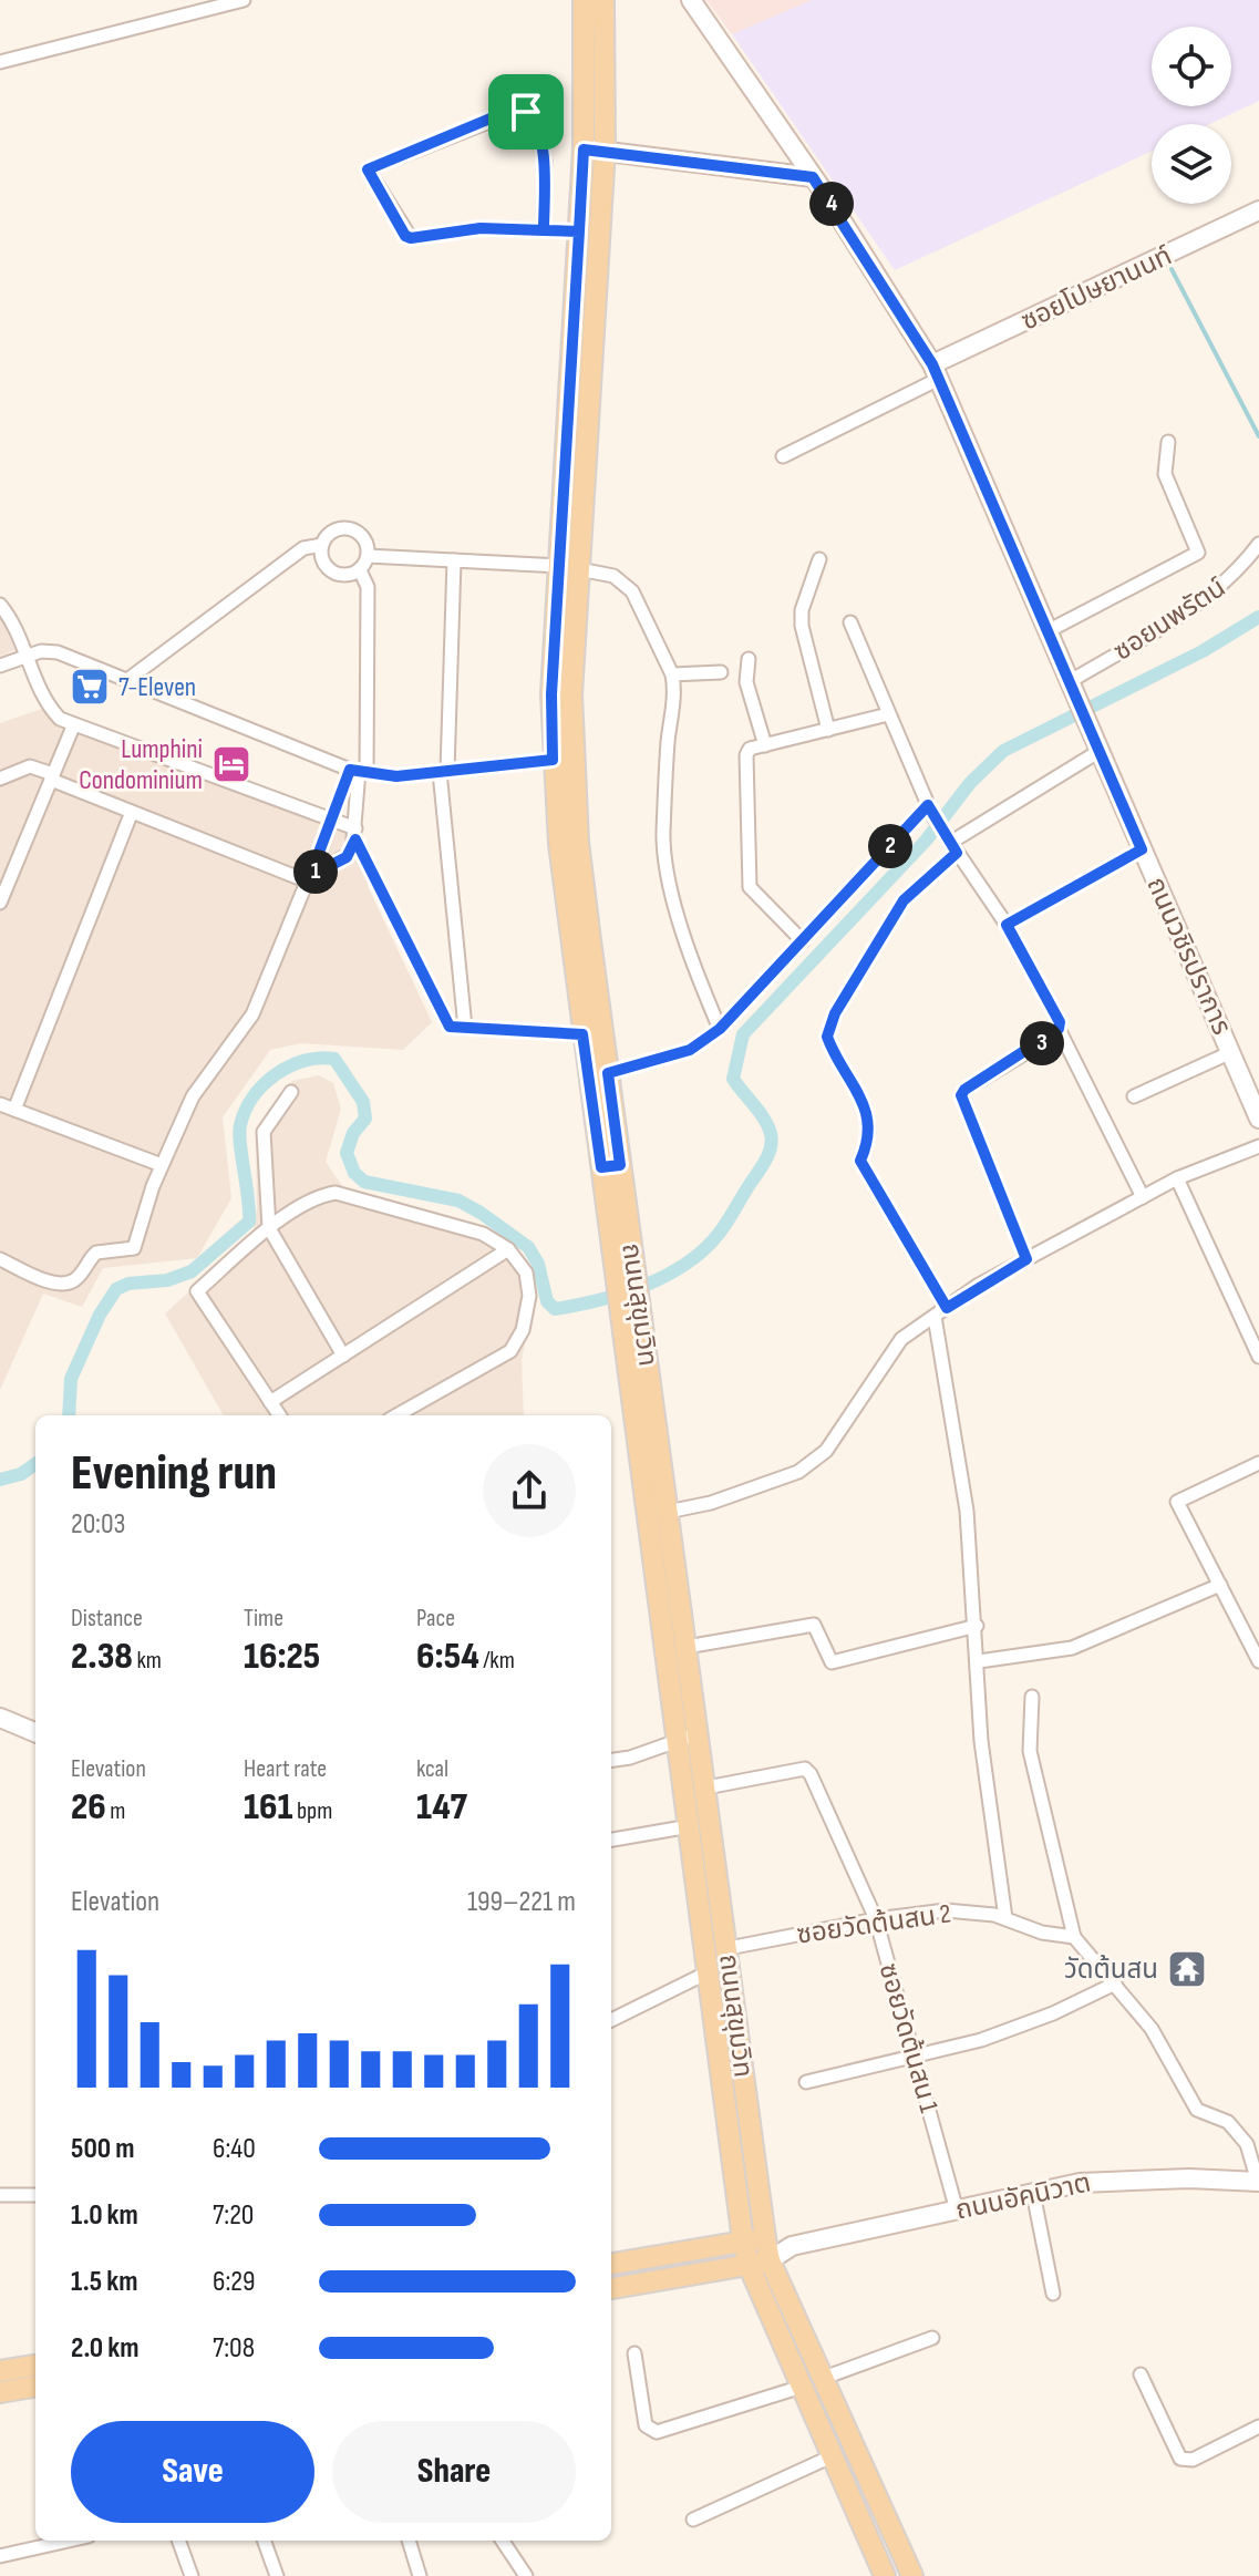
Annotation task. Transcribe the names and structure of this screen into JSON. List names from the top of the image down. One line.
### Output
{"streets":{"main road":["ถนนสุขุมวิท"],"street":["ซอยโปษยานนท์","ซอยนพรัตน์","ถนนวชิรปราการ","ซอยวัดต้นสน 2","ซอยวัดต้นสน 1","ถนนอัคนิวาต"]},"crossings":[["ซอยโปษยานนท์","ถนนวชิรปราการ"],["ซอยนพรัตน์","ถนนวชิรปราการ"],["ถนนสุขุมวิท","ซอยวัดต้นสน 2"],["ถนนสุขุมวิท","ซอยวัดต้นสน 1"],["ถนนสุขุมวิท","ถนนอัคนิวาต"],["ซอยวัดต้นสน 2","ซอยวัดต้นสน 1"],["ซอยวัดต้นสน 1","ถนนอัคนิวาต"]],"places":{"supermarket":["7-Eleven"],"hotel":["Lumphini Condominium"],"temple":["วัดต้นสน"]},"page":{"pins":["4","2","1","3"],"heading":["Evening run","20:03"],"stats":[["Distance","2.38 km"],["Time","16:25"],["Pace","6:54 /km"],["Elevation","26 m"],["Heart rate","161 bpm"],["kcal","147"]],"chart":["Elevation","199–221 m"],"list":[{"name":"500 m","note":"6:40"},{"name":"1.0 km","note":"7:20"},{"name":"1.5 km","note":"6:29"},{"name":"2.0 km","note":"7:08"}],"buttons":["Save","Share"]}}
